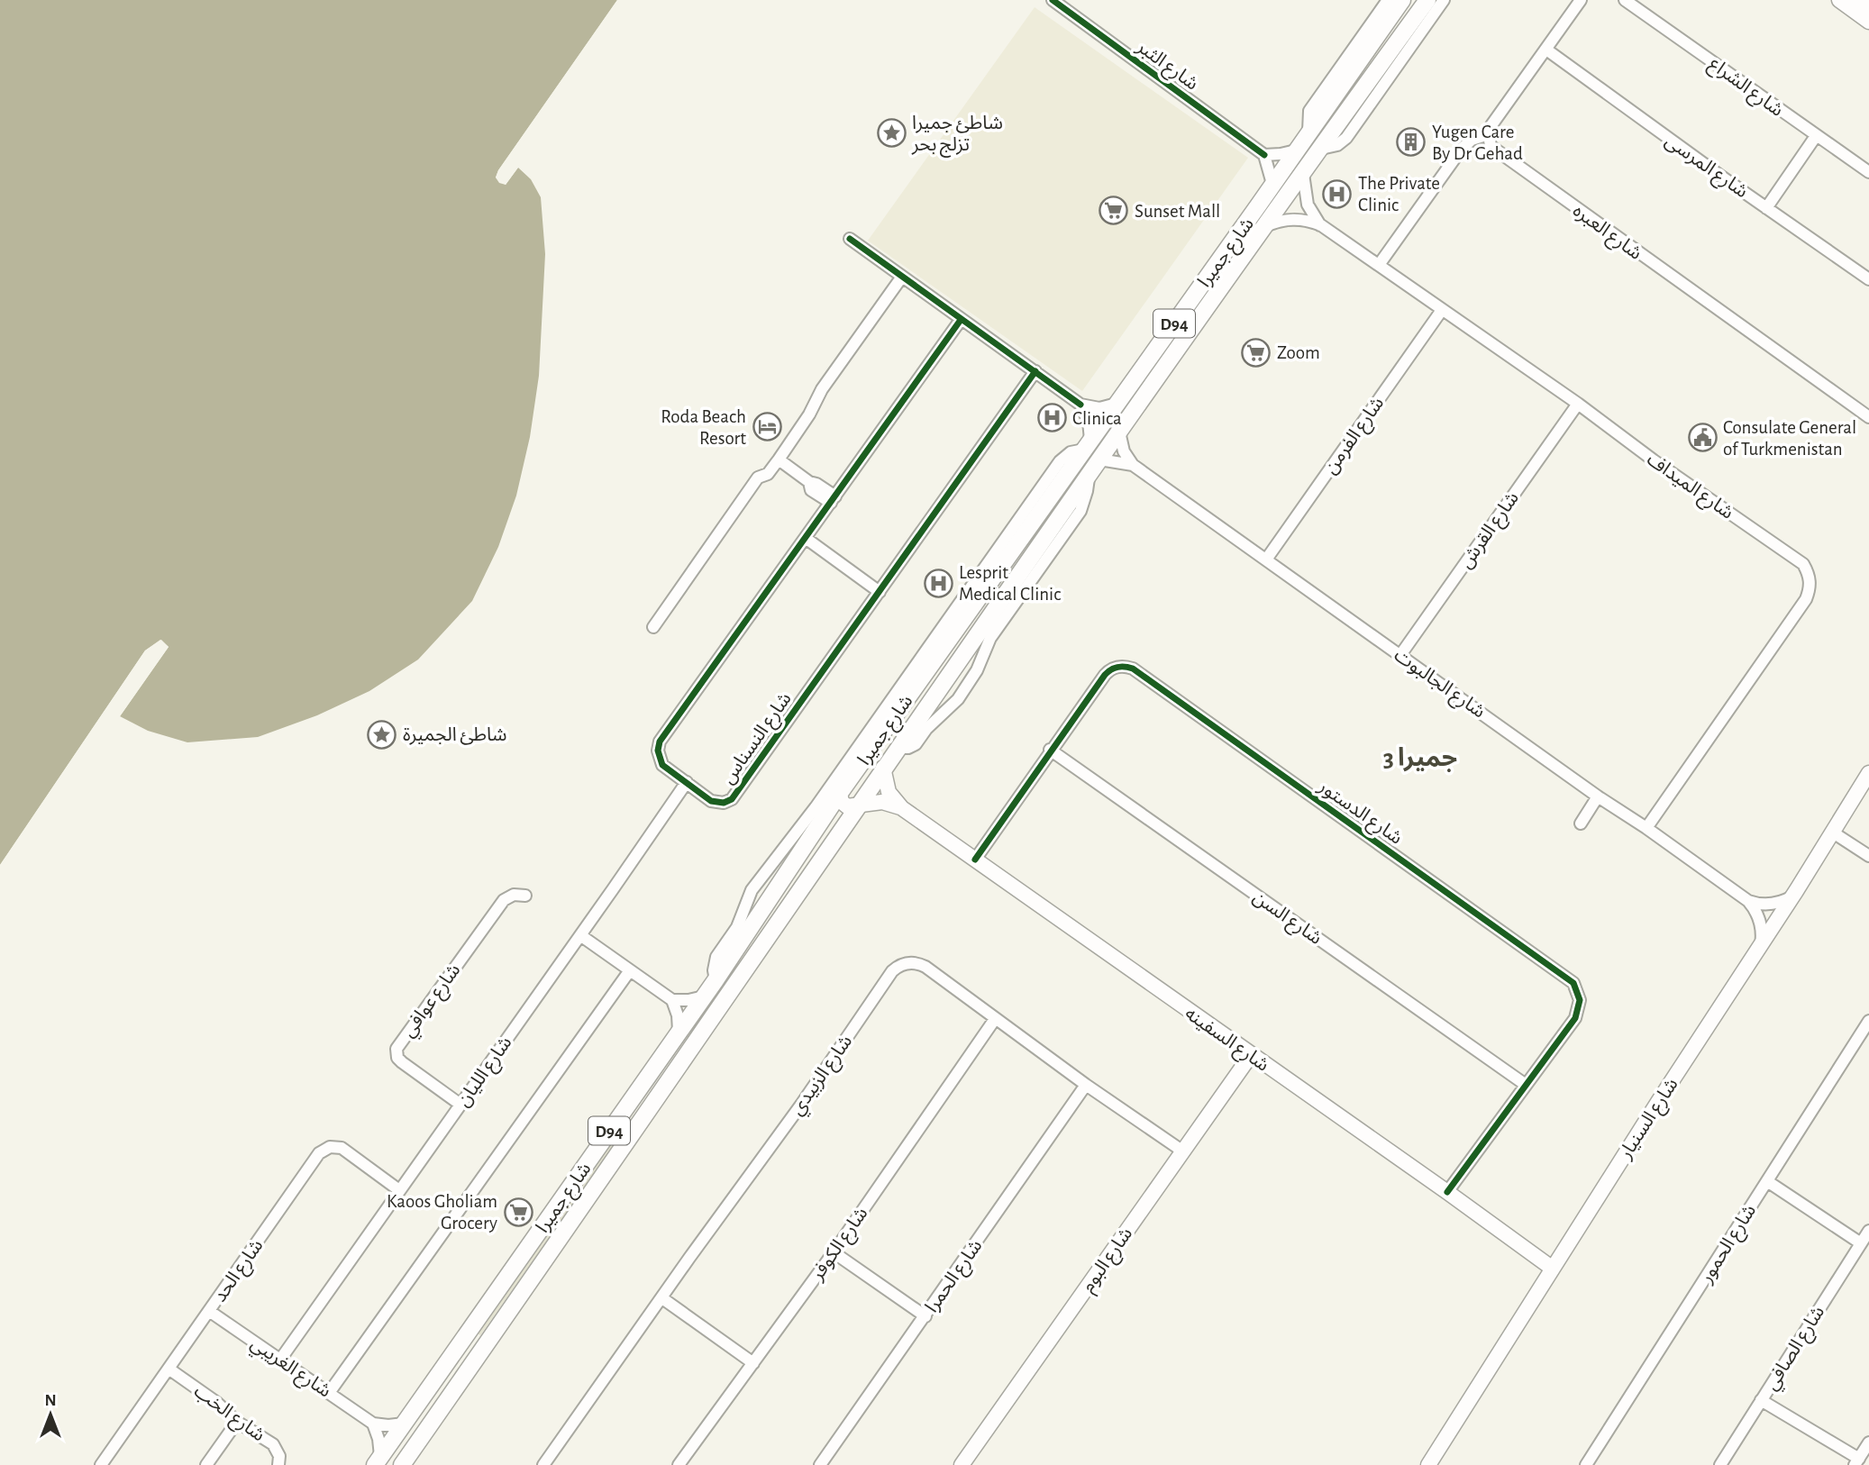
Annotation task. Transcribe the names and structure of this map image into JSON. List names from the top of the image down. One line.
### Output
{"streets":{"main road":["شارع جميرا","D94"],"street":["شارع الثبر","شارع الشراع","شارع المرسى","شارع العبره","شارع الفرمن","شارع الميداف","شارع القرش","شارع الجالبوت","شارع النسناس","شارع الدستور","شارع السن","شارع عوافي","شارع السفينه","شارع الليان","شارع الزبيدي","شارع السنيار","شارع الكوفر","شارع الحمور","شارع البوم","شارع الحد","شارع الحمرا","شارع الصافي","شارع الغريبي","شارع الخب"]},"crossings":[["شارع جميرا","شارع الميداف"],["شارع جميرا","شارع الجالبوت"],["شارع جميرا","شارع السفينه"],["شارع الفرمن","شارع الميداف"],["شارع الفرمن","شارع الجالبوت"],["شارع الميداف","شارع القرش"],["شارع الميداف","شارع الجالبوت"],["شارع القرش","شارع الجالبوت"],["شارع النسناس","شارع الليان"],["شارع الدستور","شارع السن"],["شارع الدستور","شارع السفينه"],["شارع عوافي","شارع الليان"],["شارع السفينه","شارع السنيار"],["شارع السفينه","شارع البوم"],["شارع الليان","شارع الحد"],["شارع الليان","شارع الغريبي"],["شارع الزبيدي","شارع الكوفر"],["شارع الزبيدي","شارع البوم"],["شارع الزبيدي","شارع الحمرا"],["شارع الحد","شارع الغريبي"],["شارع الحد","شارع الخب"]],"districts":["جميرا 3"],"places":{"place":["شاطئ جميرا تزلج بحر","شاطئ الجميرة"],"building":["Yugen Care By Dr Gehad"],"hospital":["The Private Clinic","Clinica","Lesprit Medical Clinic"],"supermarket":["Sunset Mall","Zoom","Kaoos Gholiam Grocery"],"hotel":["Roda Beach Resort"],"public building":["Consulate General of Turkmenistan"]},"north":"top"}
